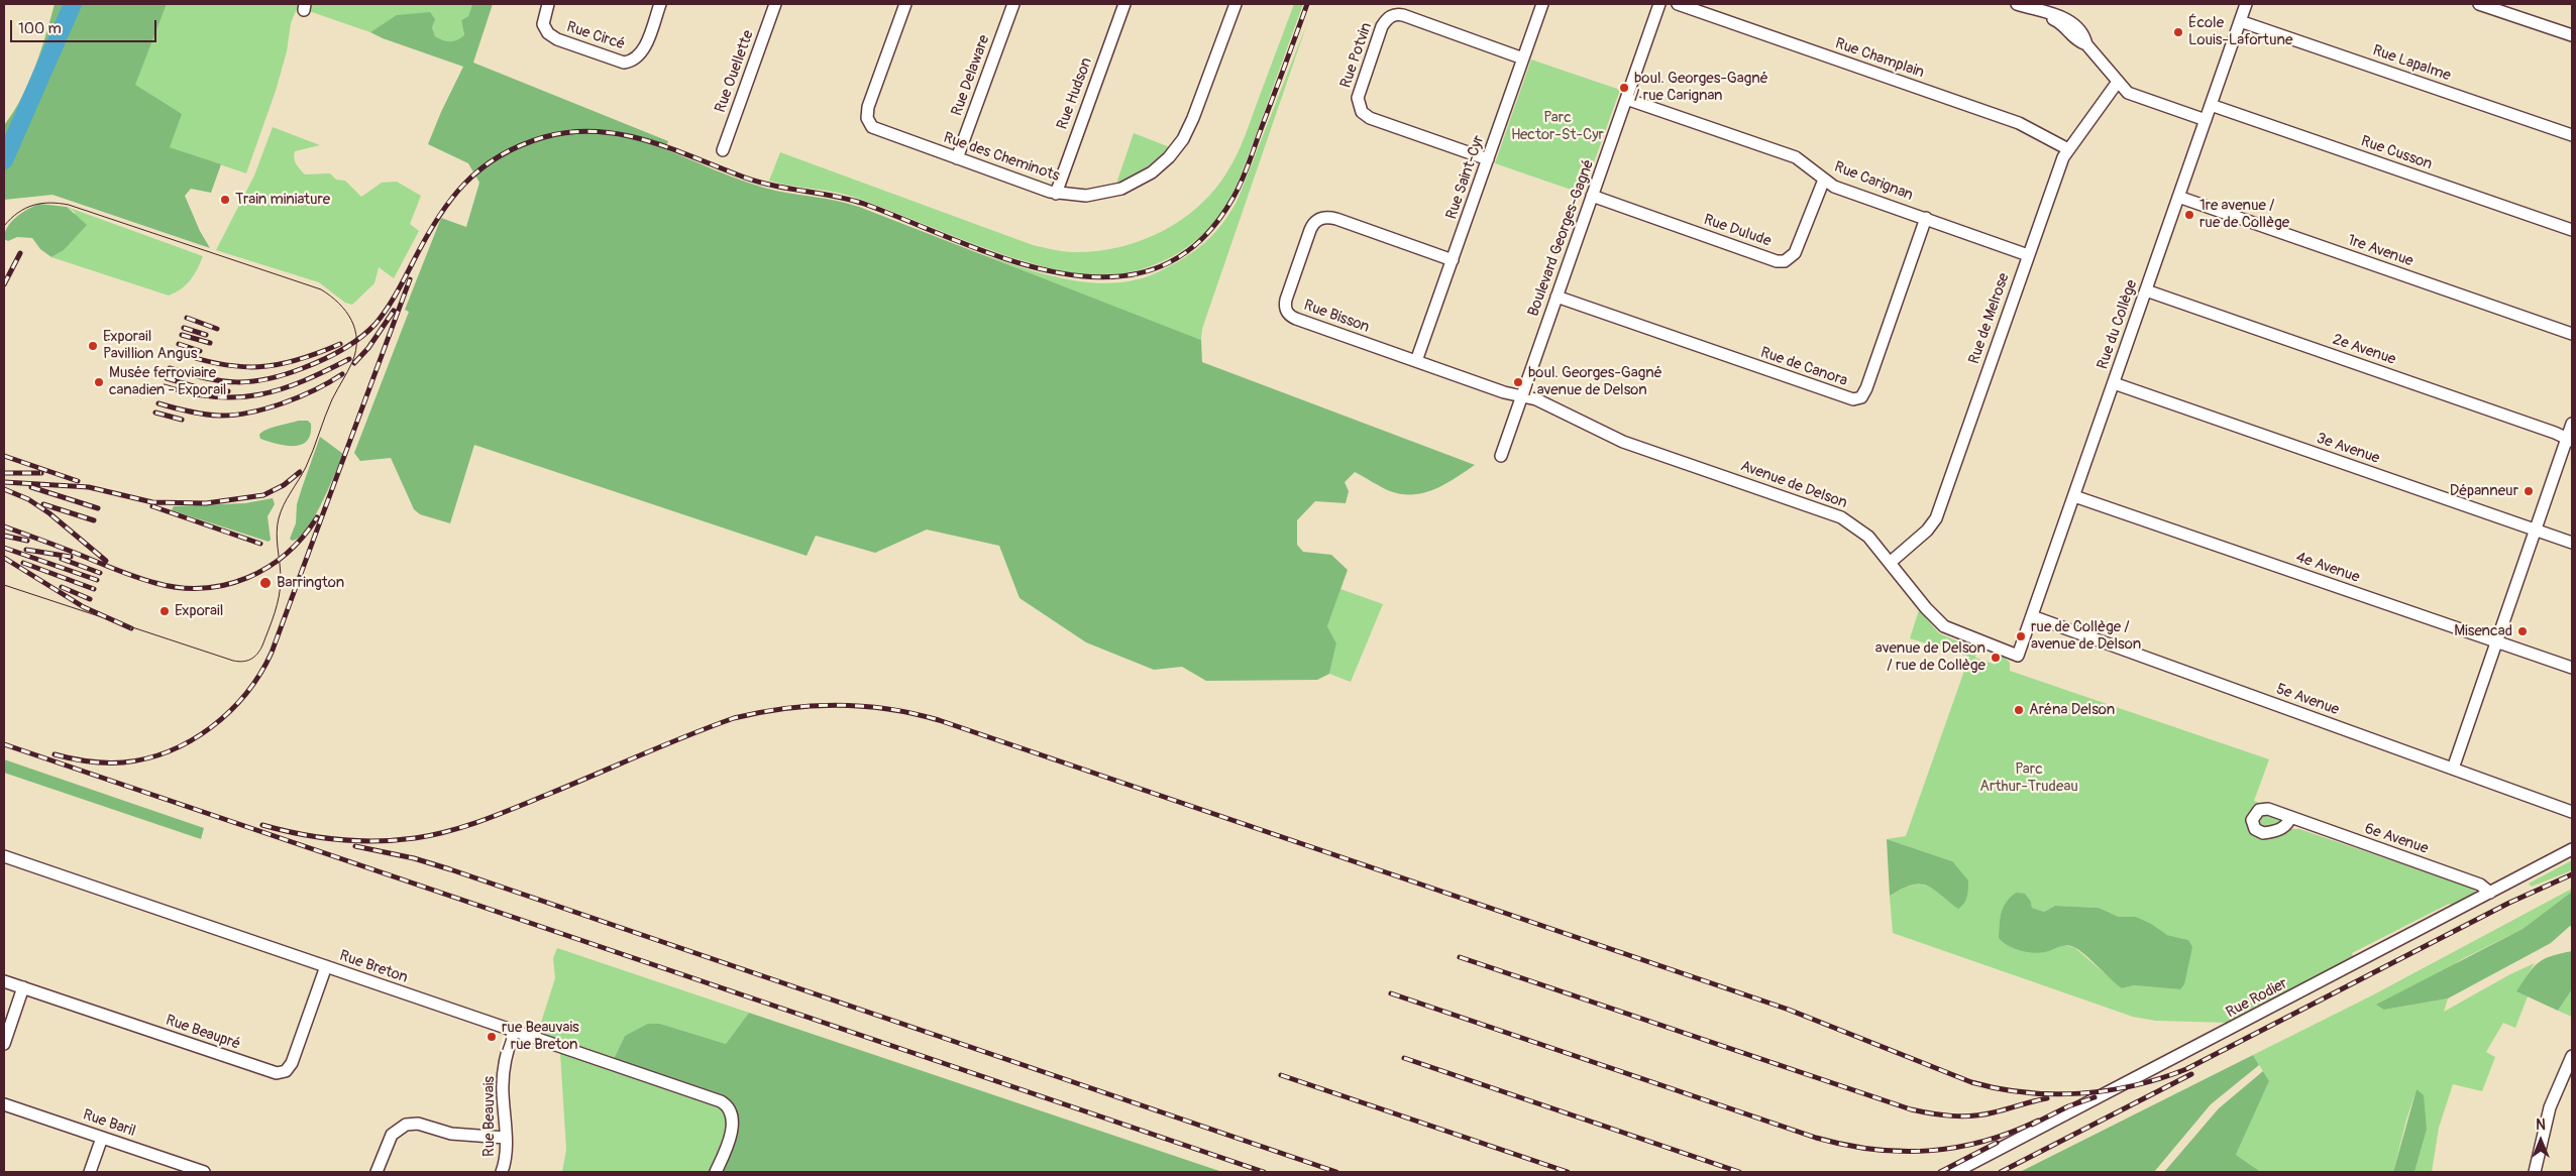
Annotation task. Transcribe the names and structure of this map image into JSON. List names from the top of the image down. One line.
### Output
{"streets":{"street":["Rue Circé","Rue Potvin","Rue Champlain","Rue Lapalme","Rue Ouellette","Rue Delaware","Rue Hudson","Rue Cusson","Rue des Cheminots","Rue Saint-Cyr","Rue Carignan","Rue Dulude","Boulevard Georges-Gagné","1re Avenue","Rue Bisson","Rue de Melrose","Rue du Collège","2e Avenue","Rue de Canora","3e Avenue","Avenue de Delson","4e Avenue","5e Avenue","6e Avenue","Rue Breton","Rue Rodier","Rue Beaupré","Rue Beauvais","Rue Baril"]},"crossings":[["Rue Potvin","Rue Saint-Cyr"],["Rue Champlain","Rue de Melrose"],["Rue Lapalme","Rue du Collège"],["Rue Delaware","Rue des Cheminots"],["Rue Hudson","Rue des Cheminots"],["Rue Cusson","Rue du Collège"],["Rue Saint-Cyr","Rue Bisson"],["Rue Carignan","Rue Dulude"],["Rue Carignan","Boulevard Georges-Gagné"],["Rue Carignan","Rue de Melrose"],["Rue Carignan","Rue de Canora"],["Rue Dulude","Boulevard Georges-Gagné"],["Boulevard Georges-Gagné","Rue Bisson"],["Boulevard Georges-Gagné","Rue de Canora"],["Boulevard Georges-Gagné","Avenue de Delson"],["1re Avenue","Rue du Collège"],["Rue Bisson","Avenue de Delson"],["Rue de Melrose","Avenue de Delson"],["Rue du Collège","2e Avenue"],["Rue du Collège","3e Avenue"],["Rue du Collège","Avenue de Delson"],["Rue du Collège","4e Avenue"],["Rue du Collège","5e Avenue"],["6e Avenue","Rue Rodier"],["Rue Breton","Rue Beaupré"],["Rue Breton","Rue Beauvais"]],"parks":["Parc Hector-St-Cyr","Parc Arthur-Trudeau"],"places":["École Louis-Lafortune","boul. Georges-Gagné / rue Carignan","Train miniature","1re avenue / rue de Collège","Exporail Pavillion Angus","Musée ferroviaire canadien - Exporail","boul. Georges-Gagné / avenue de Delson","Dépanneur","Barrington","Exporail","Misencad","rue de Collège / avenue de Delson","avenue de Delson / rue de Collège","Aréna Delson","rue Beauvais / rue Breton"],"scale_bar":"100 m","north":"top"}
